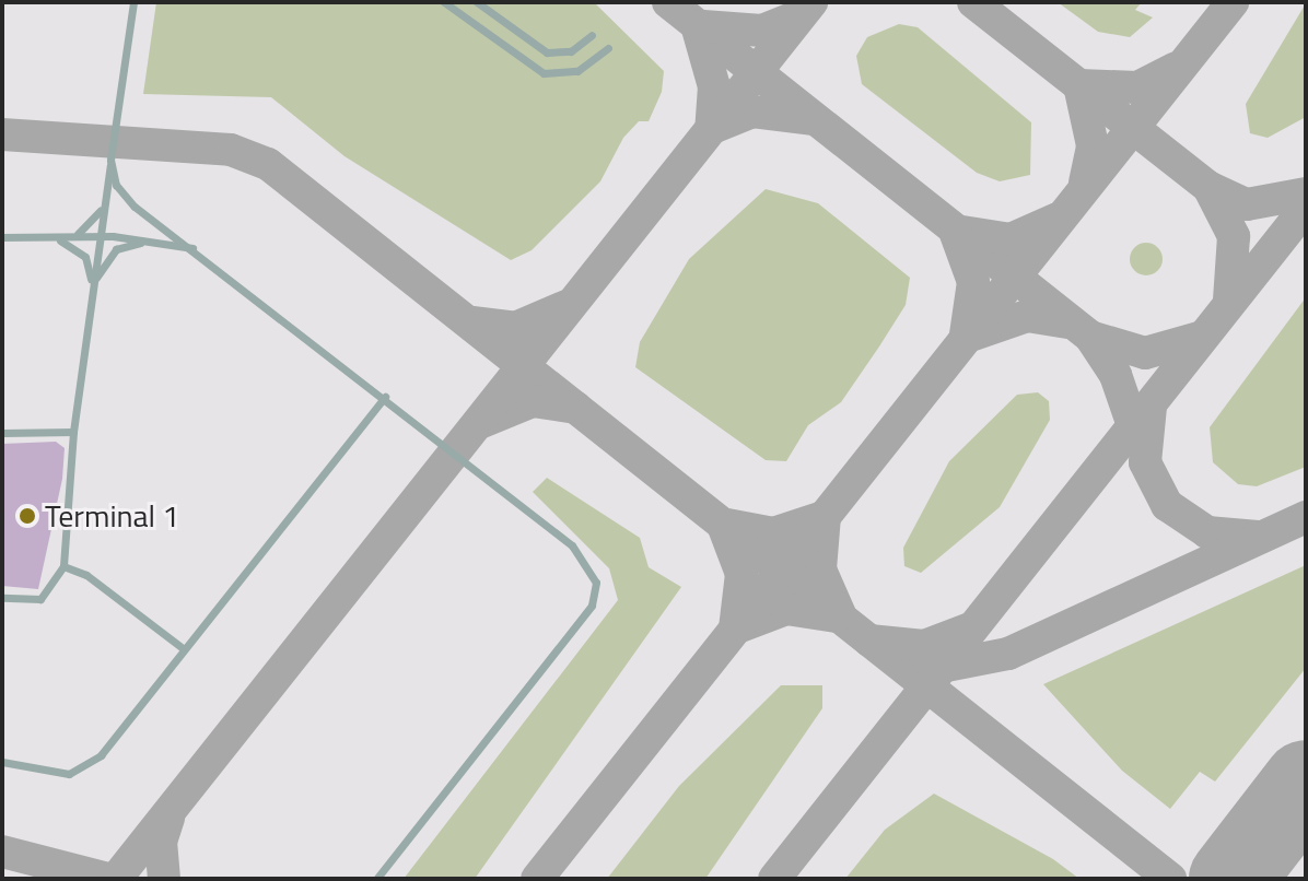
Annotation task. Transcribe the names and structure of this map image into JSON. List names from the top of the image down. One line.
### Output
{"places":["Terminal 1"]}
